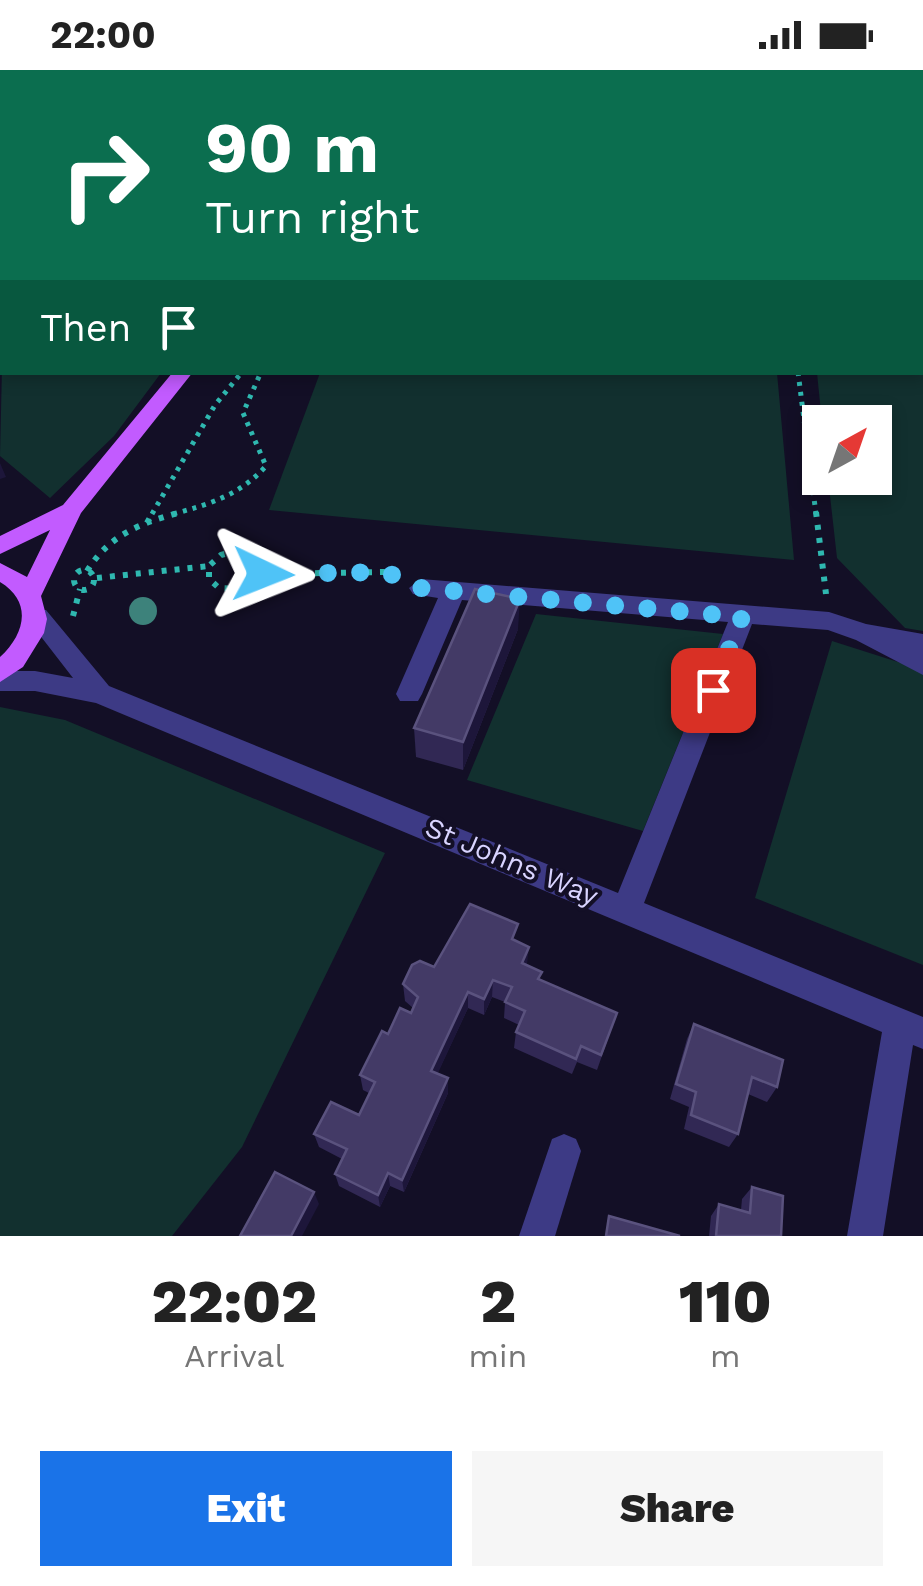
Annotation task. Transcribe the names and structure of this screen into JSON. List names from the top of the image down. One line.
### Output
{"streets":{"street":["St Johns Way"]},"north":"top right","page":{"status":"22:00","turn":["90 m","Turn right"],"then":"Then","eta":["22:02","Arrival","2","min","110","m"],"buttons":["Exit","Share"]}}
